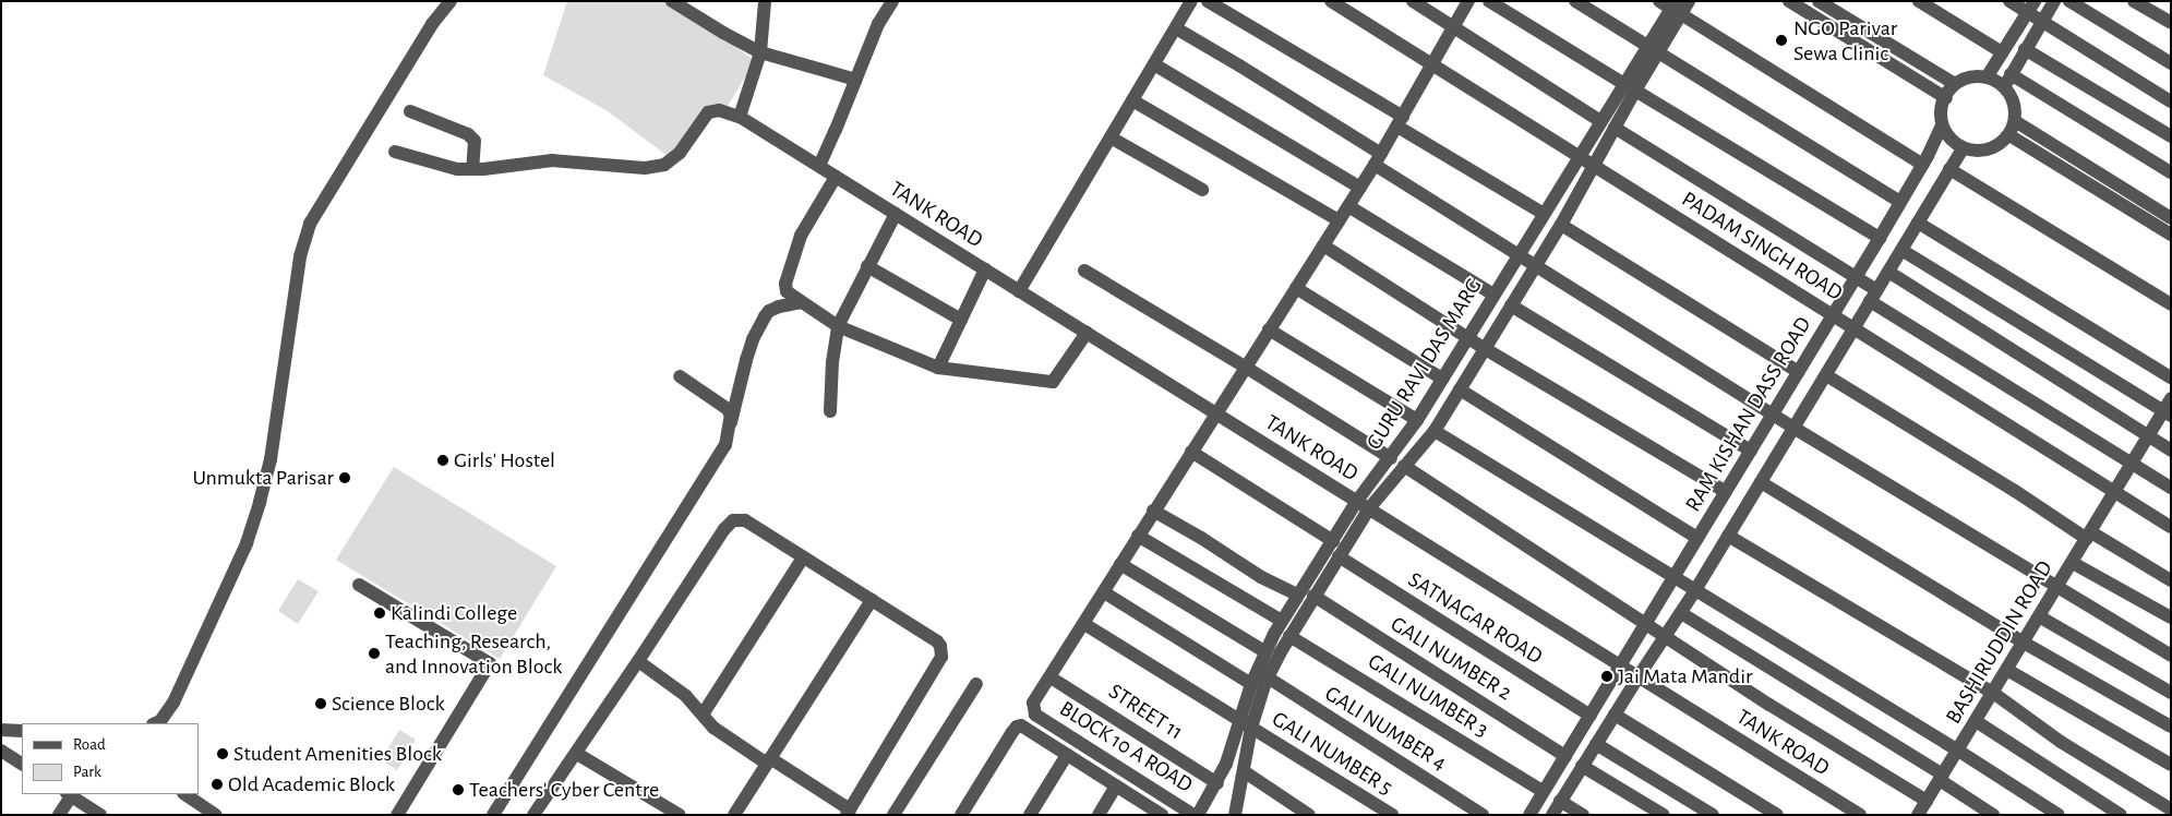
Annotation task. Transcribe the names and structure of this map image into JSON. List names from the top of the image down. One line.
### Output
{"streets":{"street":["TANK ROAD","PADAM SINGH ROAD","GURU RAVI DAS MARG","RAM KISHAN DASS ROAD","SATNAGAR ROAD","BASHIRUDDIN ROAD","GALI NUMBER 2","GALI NUMBER 3","STREET 11","GALI NUMBER 4","BLOCK 10 A ROAD","GALI NUMBER 5"]},"crossings":[["TANK ROAD","GURU RAVI DAS MARG"],["TANK ROAD","RAM KISHAN DASS ROAD"],["PADAM SINGH ROAD","GURU RAVI DAS MARG"],["PADAM SINGH ROAD","RAM KISHAN DASS ROAD"],["PADAM SINGH ROAD","BASHIRUDDIN ROAD"],["GURU RAVI DAS MARG","SATNAGAR ROAD"],["GURU RAVI DAS MARG","GALI NUMBER 2"],["GURU RAVI DAS MARG","GALI NUMBER 3"],["GURU RAVI DAS MARG","STREET 11"],["GURU RAVI DAS MARG","GALI NUMBER 4"],["GURU RAVI DAS MARG","BLOCK 10 A ROAD"],["GURU RAVI DAS MARG","GALI NUMBER 5"],["RAM KISHAN DASS ROAD","SATNAGAR ROAD"],["RAM KISHAN DASS ROAD","GALI NUMBER 2"],["RAM KISHAN DASS ROAD","GALI NUMBER 3"],["STREET 11","BLOCK 10 A ROAD"]],"places":["NGO Parivar Sewa Clinic","Girls' Hostel","Unmukta Parisar","Kalindi College","Teaching, Research, and Innovation Block","Jai Mata Mandir","Science Block","Student Amenities Block","Old Academic Block","Teachers' Cyber Centre"],"legend":["Road","Park"]}
